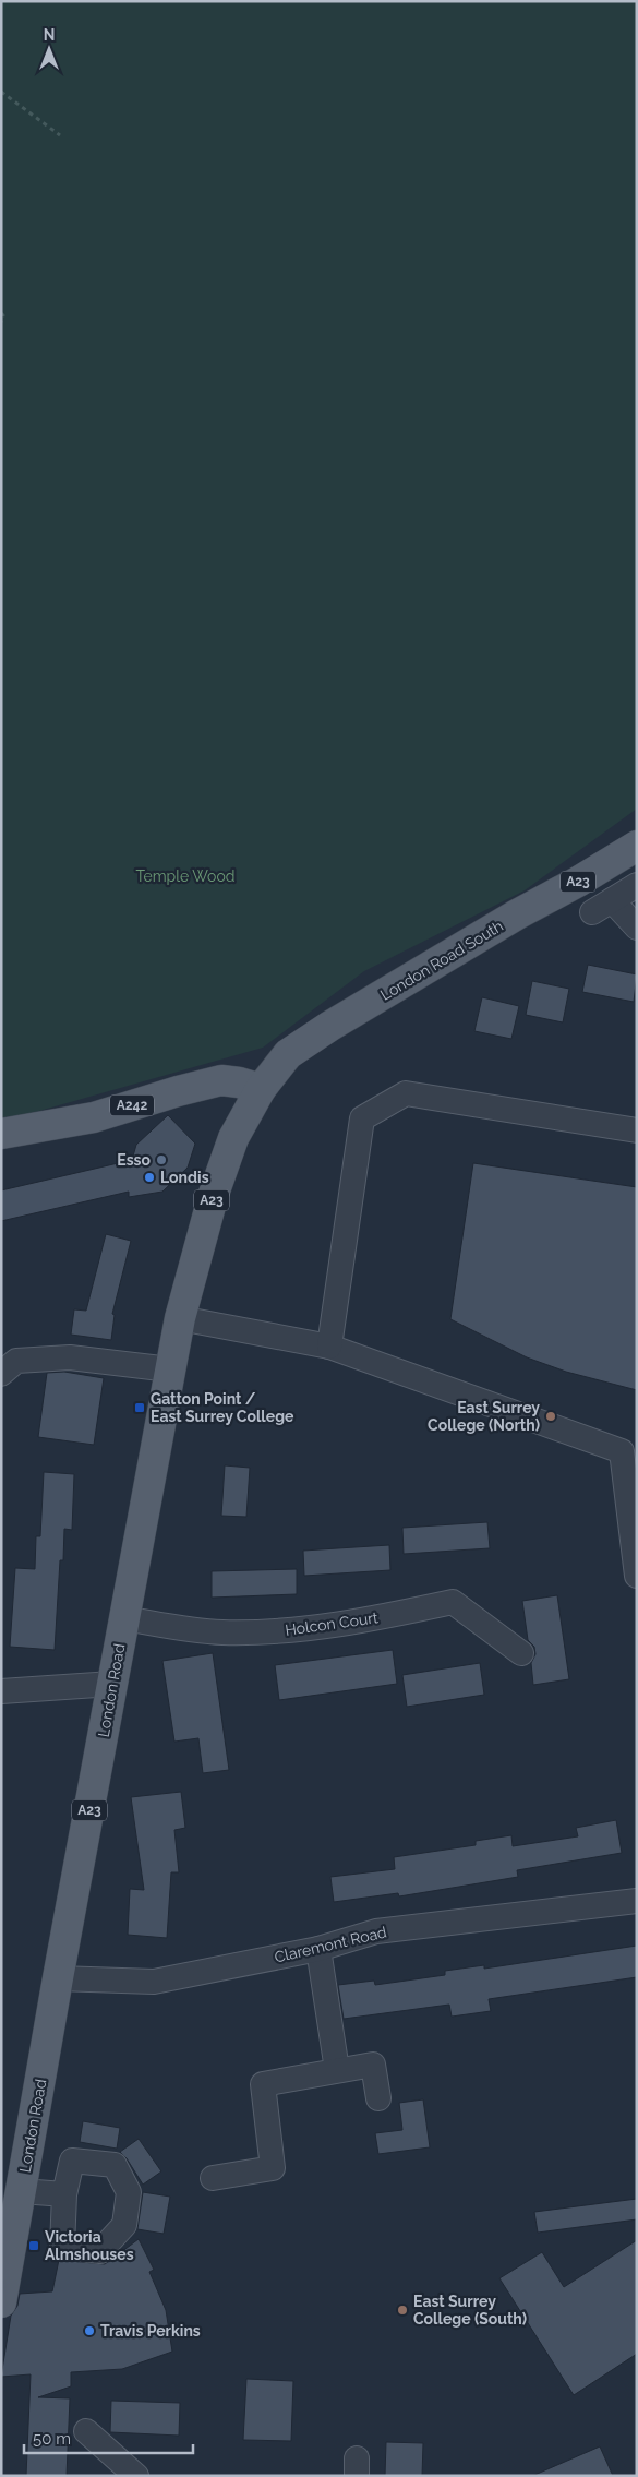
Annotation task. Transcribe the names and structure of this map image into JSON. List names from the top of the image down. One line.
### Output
{"streets":{"main road":["A23","London Road South","A242","London Road"],"street":["Holcon Court","Claremont Road"]},"crossings":[["London Road South","A242"],["London Road South","London Road"],["A242","London Road"],["Holcon Court","London Road"],["London Road","Claremont Road"]],"parks":["Temple Wood"],"places":{"other":["Esso","Londis","East Surrey College (North)","East Surrey College (South)","Travis Perkins"],"transit":["Gatton Point / East Surrey College","Victoria Almshouses"]},"scale_bar":"50 m","north":"top"}
